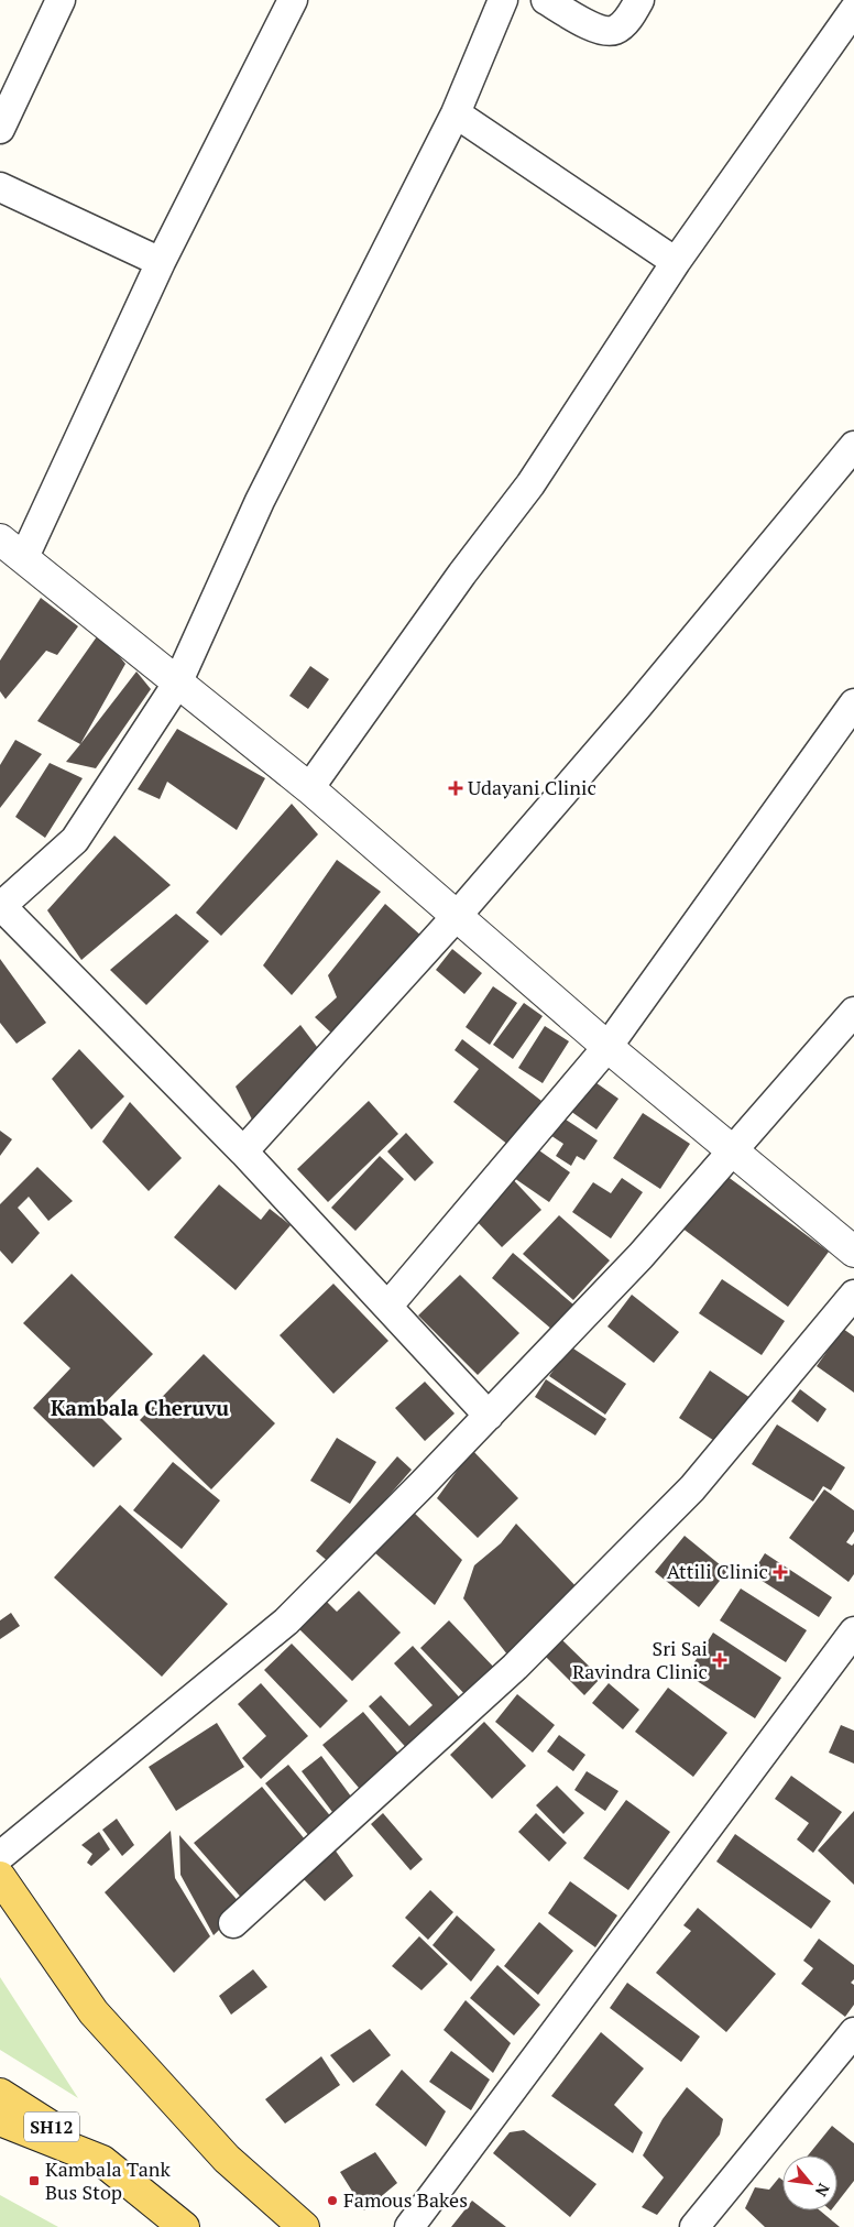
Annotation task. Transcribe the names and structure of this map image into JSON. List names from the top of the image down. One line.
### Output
{"streets":{"main road":["SH12"]},"districts":["Kambala Cheruvu"],"places":{"health":["Udayani Clinic","Attili Clinic","Sri Sai Ravindra Clinic"],"transit":["Kambala Tank Bus Stop"],"other":["Famous Bakes"]},"north":"bottom right"}
